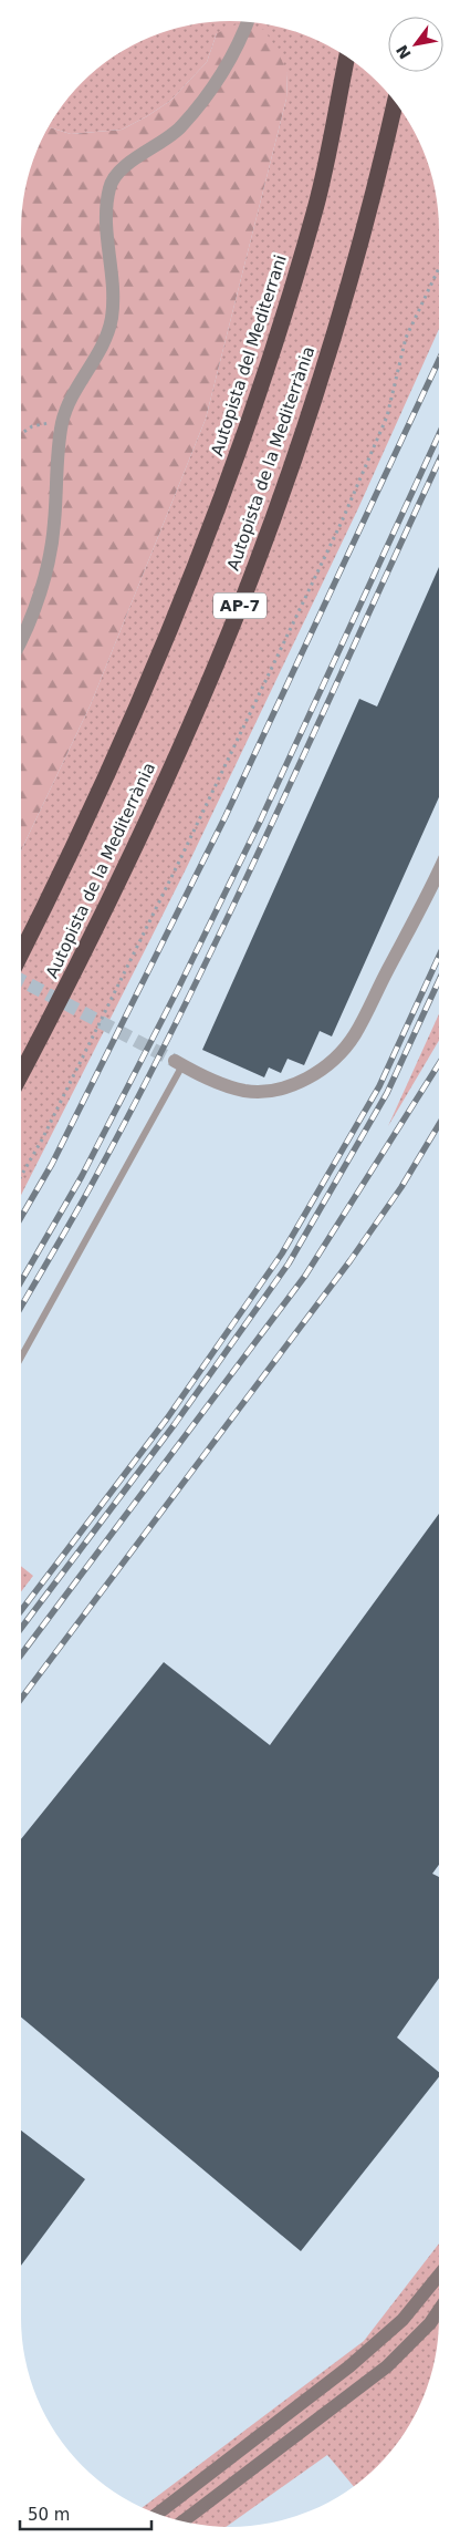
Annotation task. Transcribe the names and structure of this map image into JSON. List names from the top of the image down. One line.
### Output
{"streets":{"highway":["Autopista del Mediterrani","Autopista de la Mediterrània","AP-7"]},"crossings":[["Autopista del Mediterrani","Autopista de la Mediterrània"]],"scale_bar":"50 m","north":"bottom left"}
